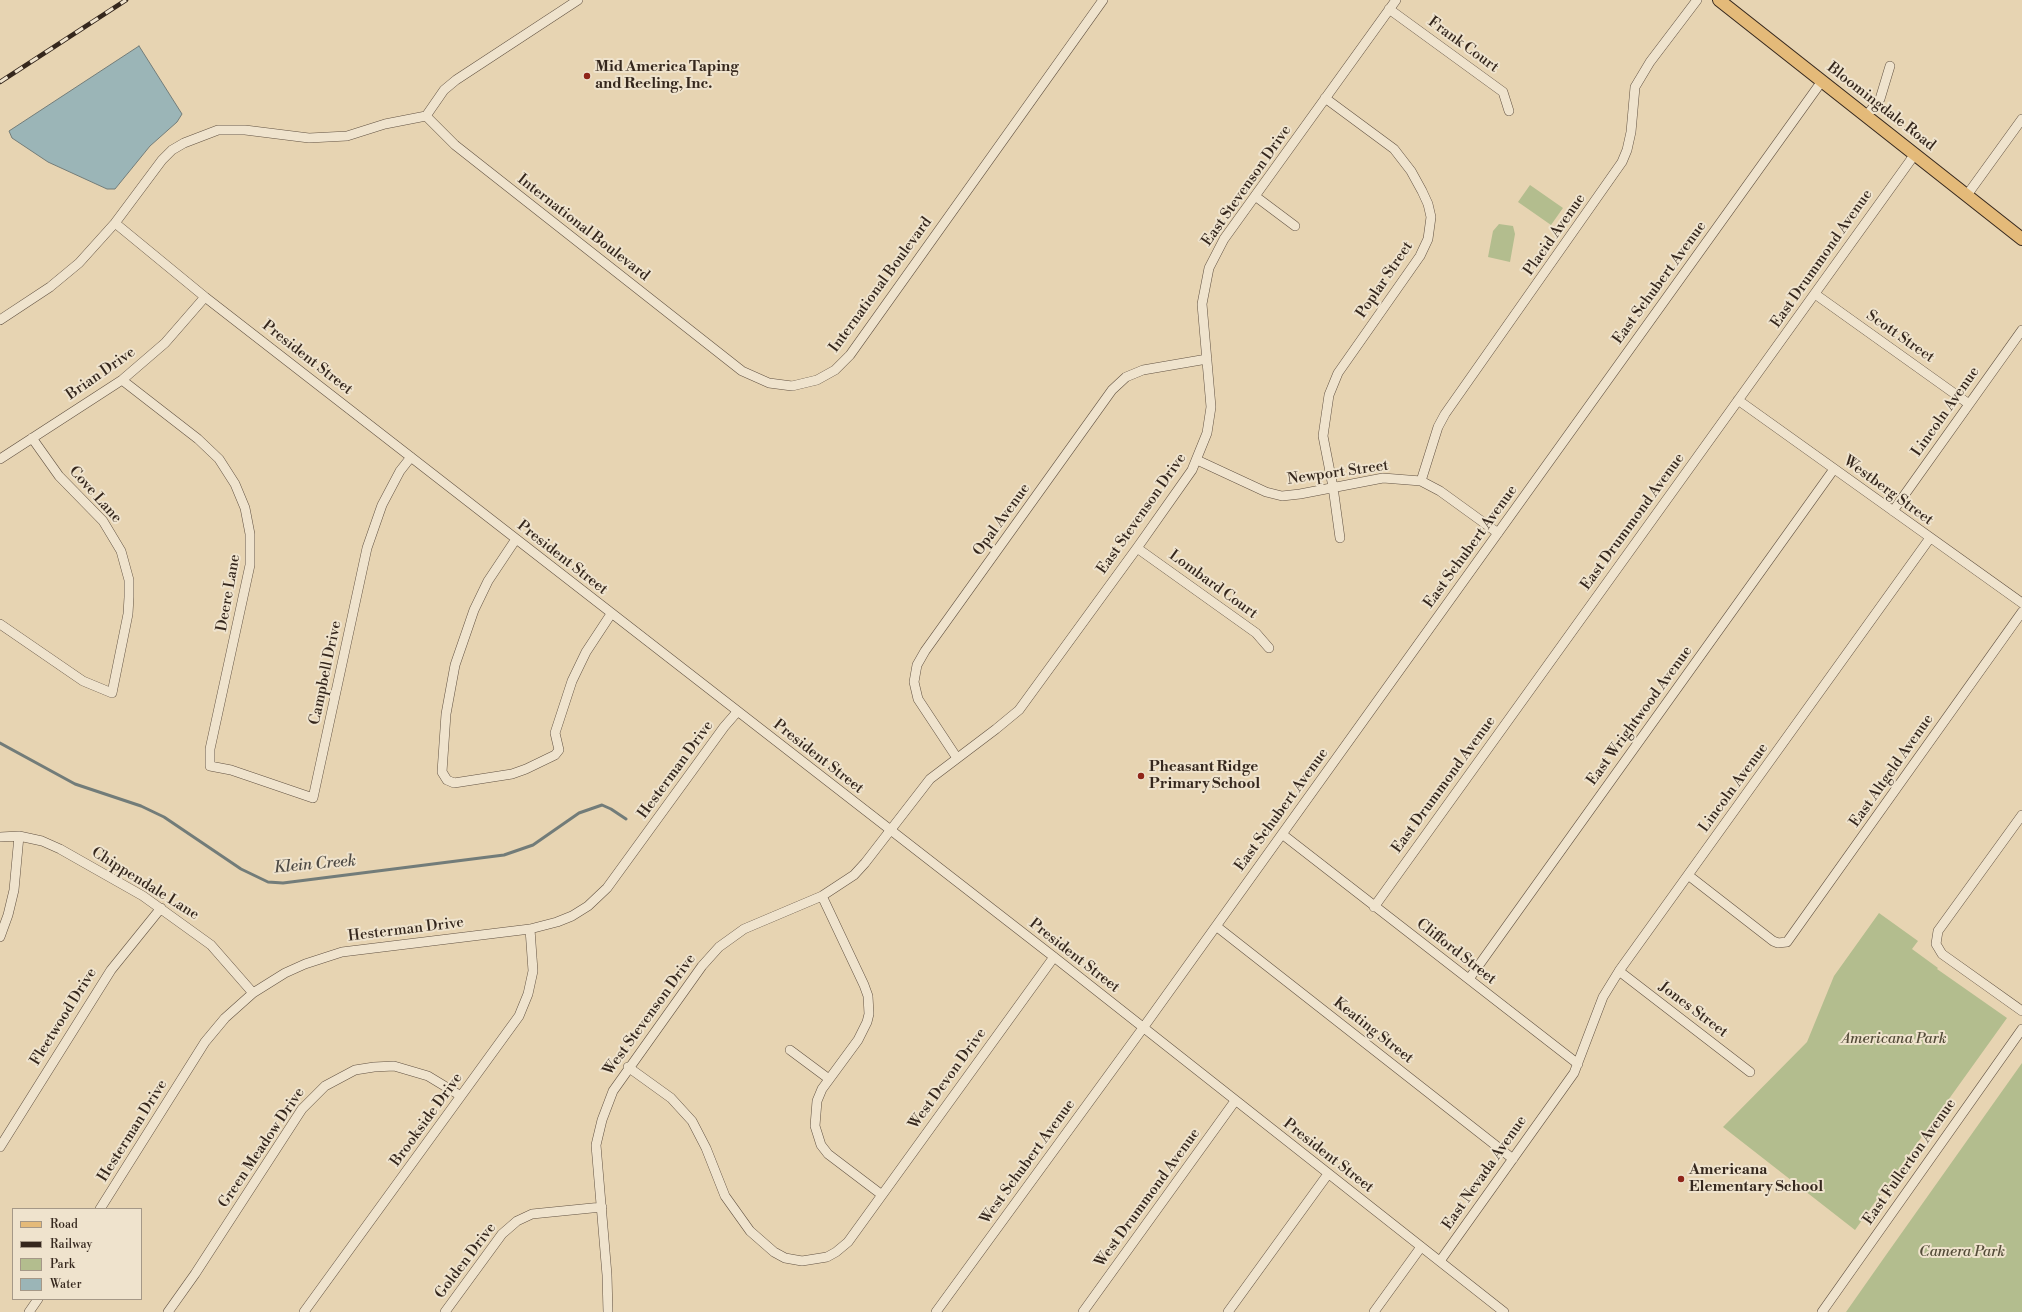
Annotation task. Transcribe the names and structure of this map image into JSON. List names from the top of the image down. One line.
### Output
{"streets":{"main road":["Bloomingdale Road"],"street":["Frank Court","East Stevenson Drive","International Boulevard","Placid Avenue","East Drummond Avenue","Poplar Street","East Schubert Avenue","Scott Street","President Street","Brian Drive","Lincoln Avenue","Newport Street","Westberg Street","Cove Lane","Opal Avenue","Lombard Court","Deere Lane","Campbell Drive","East Wrightwood Avenue","Hesterman Drive","East Altgeld Avenue","Chippendale Lane","Clifford Street","Jones Street","West Stevenson Drive","Fleetwood Drive","Keating Street","West Devon Drive","Brookside Drive","Green Meadow Drive","West Schubert Avenue","East Fullerton Avenue","East Nevada Avenue","West Drummond Avenue","Golden Drive"]},"crossings":[["Frank Court","East Stevenson Drive"],["Bloomingdale Road","East Drummond Avenue"],["Bloomingdale Road","East Schubert Avenue"],["East Stevenson Drive","Poplar Street"],["East Stevenson Drive","President Street"],["East Stevenson Drive","Newport Street"],["East Stevenson Drive","Opal Avenue"],["East Stevenson Drive","Lombard Court"],["East Stevenson Drive","West Stevenson Drive"],["Placid Avenue","Newport Street"],["East Drummond Avenue","Scott Street"],["East Drummond Avenue","Westberg Street"],["East Drummond Avenue","Clifford Street"],["Poplar Street","Newport Street"],["East Schubert Avenue","President Street"],["East Schubert Avenue","Newport Street"],["East Schubert Avenue","Clifford Street"],["East Schubert Avenue","Keating Street"],["East Schubert Avenue","West Schubert Avenue"],["Scott Street","Lincoln Avenue"],["President Street","Brian Drive"],["President Street","Campbell Drive"],["President Street","Hesterman Drive"],["President Street","West Stevenson Drive"],["President Street","West Devon Drive"],["President Street","West Schubert Avenue"],["President Street","East Nevada Avenue"],["President Street","West Drummond Avenue"],["Brian Drive","Cove Lane"],["Brian Drive","Deere Lane"],["Lincoln Avenue","Westberg Street"],["Lincoln Avenue","East Altgeld Avenue"],["Lincoln Avenue","Clifford Street"],["Lincoln Avenue","Jones Street"],["Lincoln Avenue","East Nevada Avenue"],["Westberg Street","East Wrightwood Avenue"],["Deere Lane","Campbell Drive"],["East Wrightwood Avenue","Clifford Street"],["Hesterman Drive","Chippendale Lane"],["Hesterman Drive","Brookside Drive"],["Chippendale Lane","Fleetwood Drive"],["Clifford Street","East Nevada Avenue"],["West Stevenson Drive","West Devon Drive"],["West Stevenson Drive","Golden Drive"],["Keating Street","East Nevada Avenue"],["Brookside Drive","Green Meadow Drive"]],"water":["Klein Creek"],"parks":["Americana Park","Camera Park"],"places":["Mid America Taping and Reeling, Inc.","Pheasant Ridge Primary School","Americana Elementary School"],"legend":["Road","Railway","Park","Water"]}
